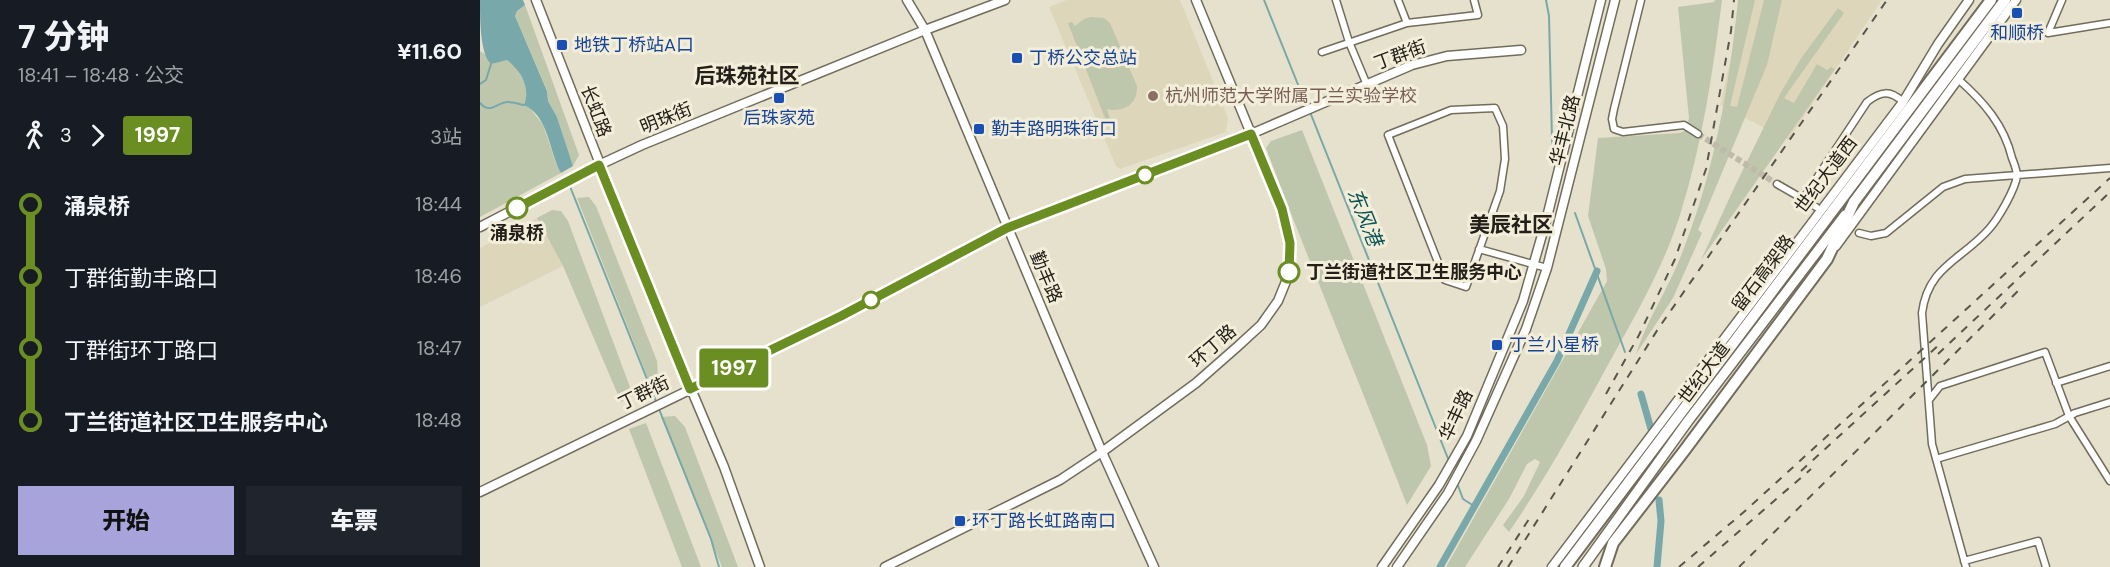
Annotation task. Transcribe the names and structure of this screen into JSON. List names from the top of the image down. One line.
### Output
{"streets":{"highway":["留石高架路"],"main road":["丁群街","长虹路","明珠街","华丰北路","世纪大道西","勤丰路","环丁路","世纪大道","华丰路"]},"crossings":[["丁群街","长虹路"],["丁群街","勤丰路"],["丁群街","环丁路"],["长虹路","明珠街"],["明珠街","勤丰路"],["华丰北路","华丰路"],["勤丰路","环丁路"]],"districts":["后珠苑社区","美辰社区"],"water":["东风港"],"places":{"transit":["和顺桥","地铁丁桥站A口","丁桥公交总站","后珠家苑","勤丰路明珠街口","丁兰小星桥","环丁路长虹路南口"],"other":["杭州师范大学附属丁兰实验学校","涌泉桥","丁兰街道社区卫生服务中心"]},"lines":["bus line 1997"],"page":{"heading":["7 分钟","18:41 – 18:48 · 公交","¥11.60"],"on_map":"1997","legs":["3","1997","3站"],"list":[{"name":"涌泉桥","value":"18:44"},{"name":"丁群街勤丰路口","value":"18:46"},{"name":"丁群街环丁路口","value":"18:47"},{"name":"丁兰街道社区卫生服务中心","value":"18:48"}],"buttons":["开始","车票"]}}
